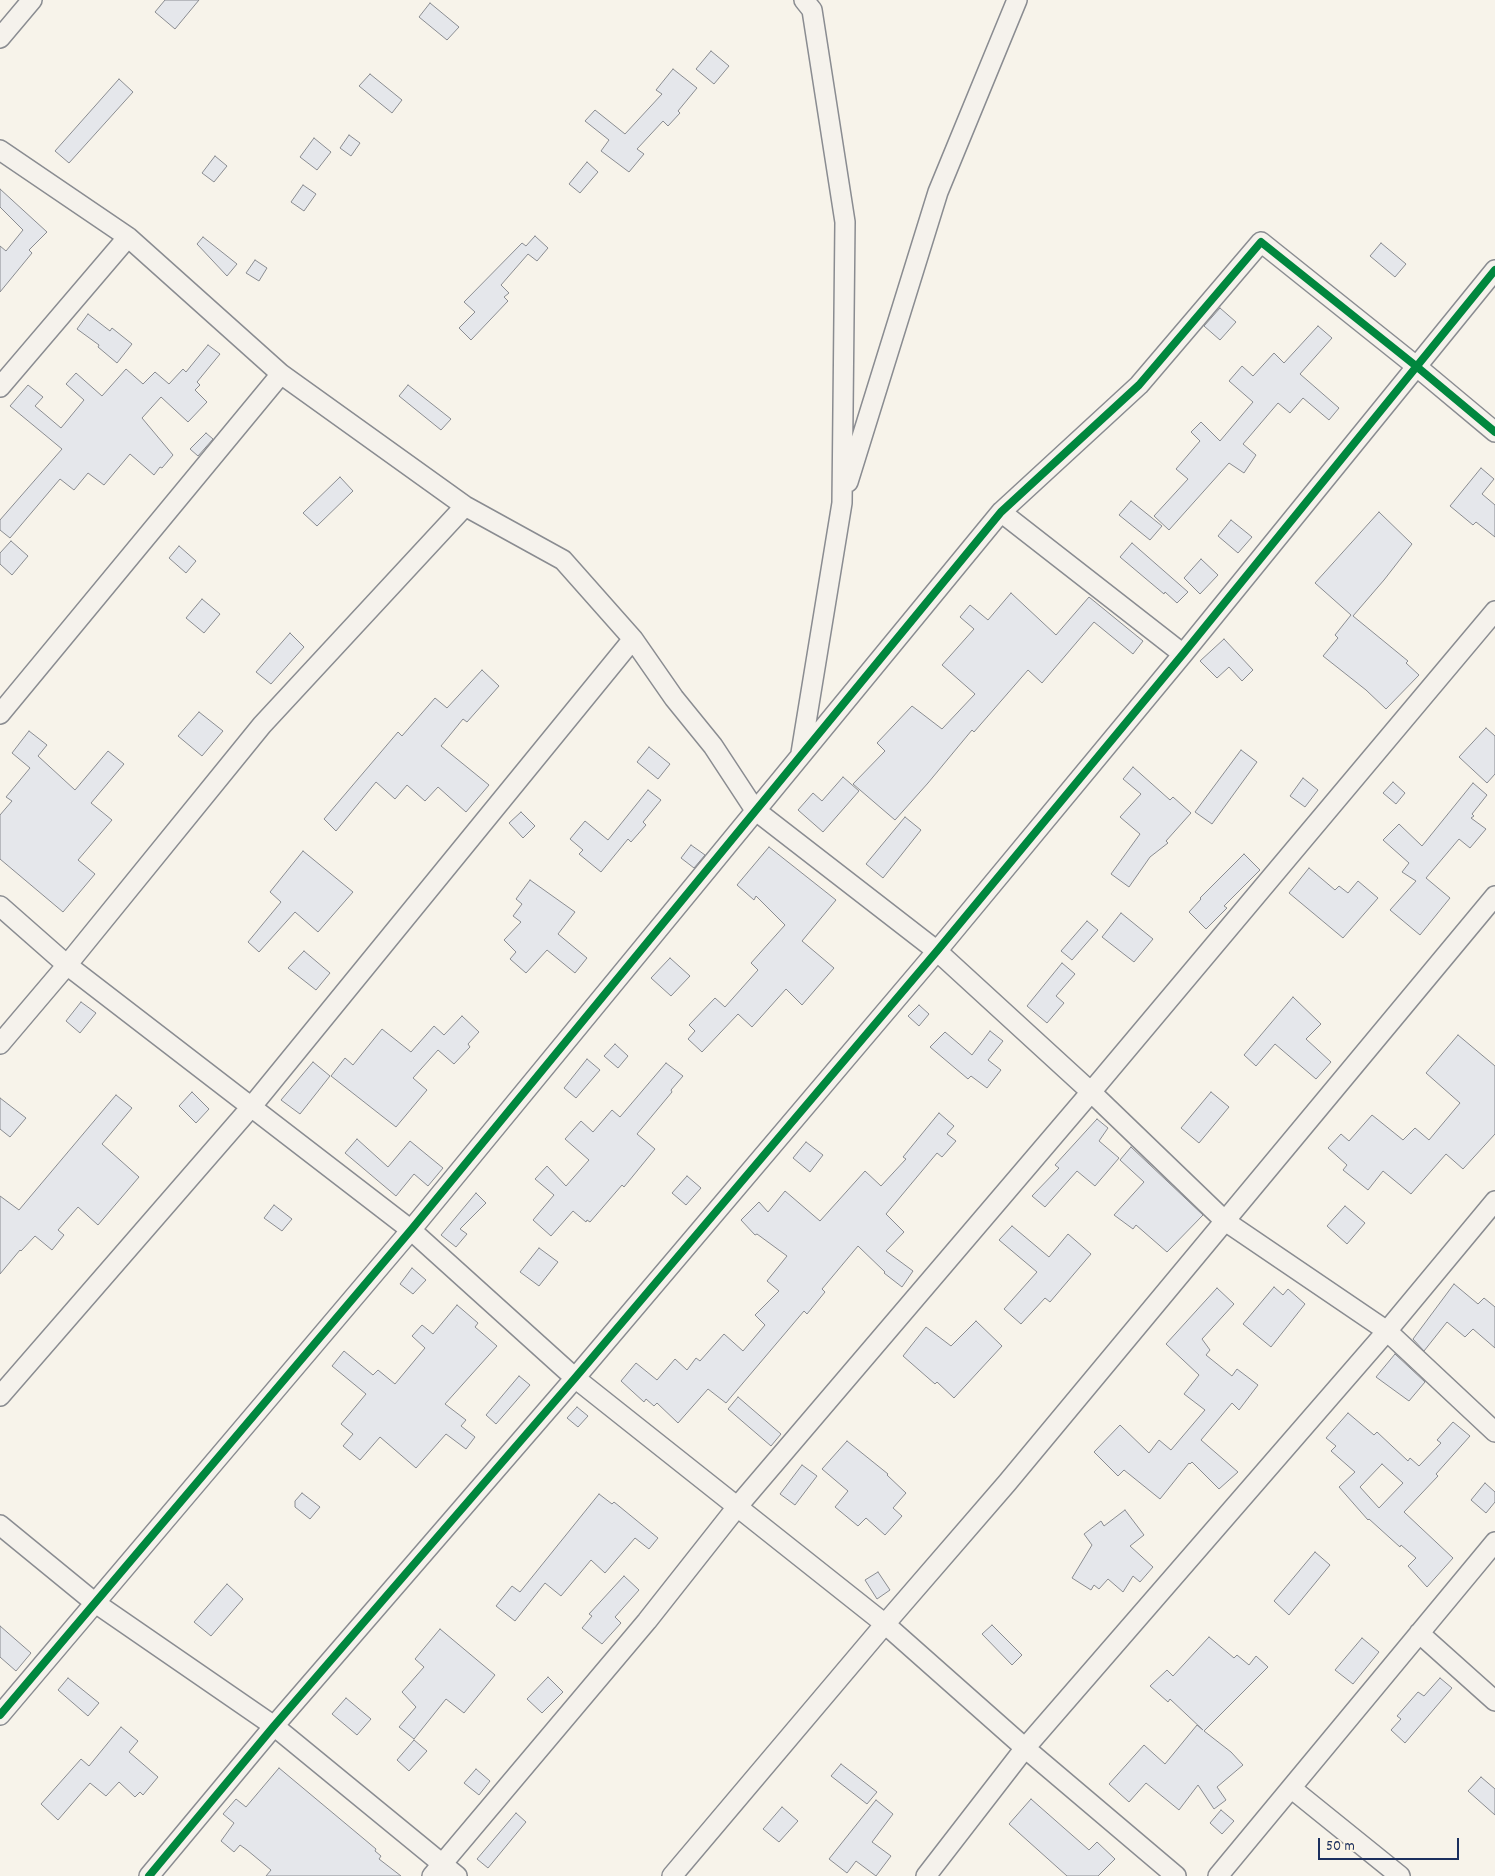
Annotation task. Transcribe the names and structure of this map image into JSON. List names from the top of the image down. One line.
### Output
{"scale_bar":"50 m"}
